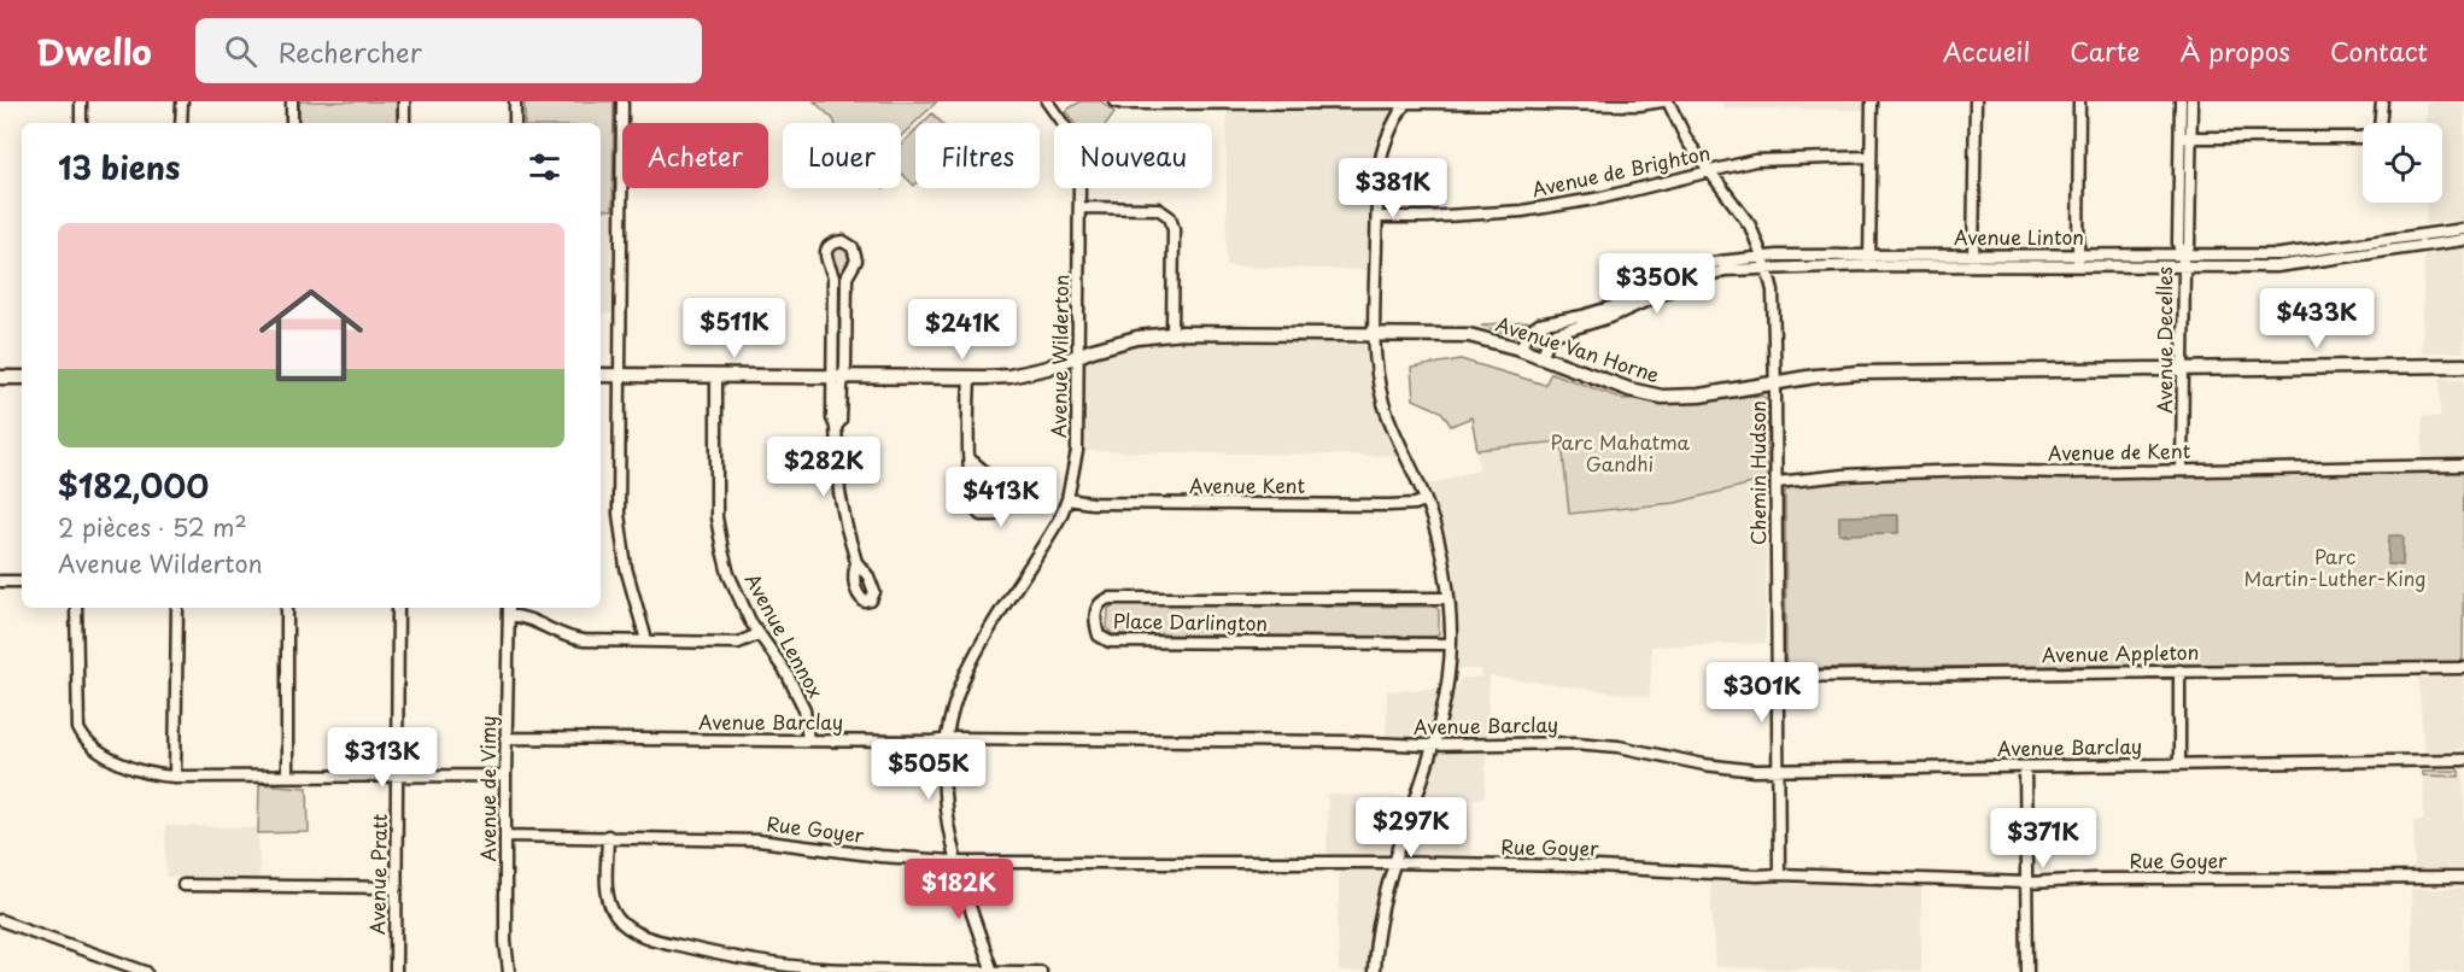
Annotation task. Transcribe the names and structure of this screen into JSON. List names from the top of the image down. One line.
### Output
{"streets":{"main road":["Avenue Van Horne"],"street":["Avenue de Brighton","Avenue Linton","Avenue Decelles","Avenue Wilderton","Avenue de Kent","Chemin Hudson","Avenue Kent","Place Darlington","Avenue Lennox","Avenue Appleton","Avenue Barclay","Avenue de Vimy","Rue Goyer","Avenue Pratt"]},"crossings":[["Avenue de Brighton","Chemin Hudson"],["Avenue Linton","Avenue Decelles"],["Avenue Linton","Avenue Van Horne"],["Avenue Linton","Chemin Hudson"],["Avenue Decelles","Avenue Van Horne"],["Avenue Decelles","Avenue de Kent"],["Avenue Van Horne","Avenue Wilderton"],["Avenue Van Horne","Chemin Hudson"],["Avenue Van Horne","Avenue Lennox"],["Avenue Wilderton","Avenue Kent"],["Avenue Wilderton","Avenue Barclay"],["Avenue Wilderton","Rue Goyer"],["Avenue de Kent","Chemin Hudson"],["Chemin Hudson","Avenue Appleton"],["Chemin Hudson","Avenue Barclay"],["Chemin Hudson","Rue Goyer"],["Avenue Lennox","Avenue Barclay"],["Avenue Barclay","Avenue de Vimy"],["Avenue de Vimy","Rue Goyer"]],"parks":["Parc Mahatma Gandhi","Parc Martin-Luther-King"],"page":{"header":"Dwello","search":"Rechercher","nav":["Accueil","Carte","À propos","Contact"],"chip":["Acheter","Louer","Filtres","Nouveau"],"heading":"13 biens","price":["$381K","$350K","$433K","$511K","$241K","$282K","$413K","$301K","$313K","$505K","$297K","$371K","$182K"],"list":[{"name":"$182,000","note":"2 pièces · 52 m² · Avenue Wilderton"}]}}
